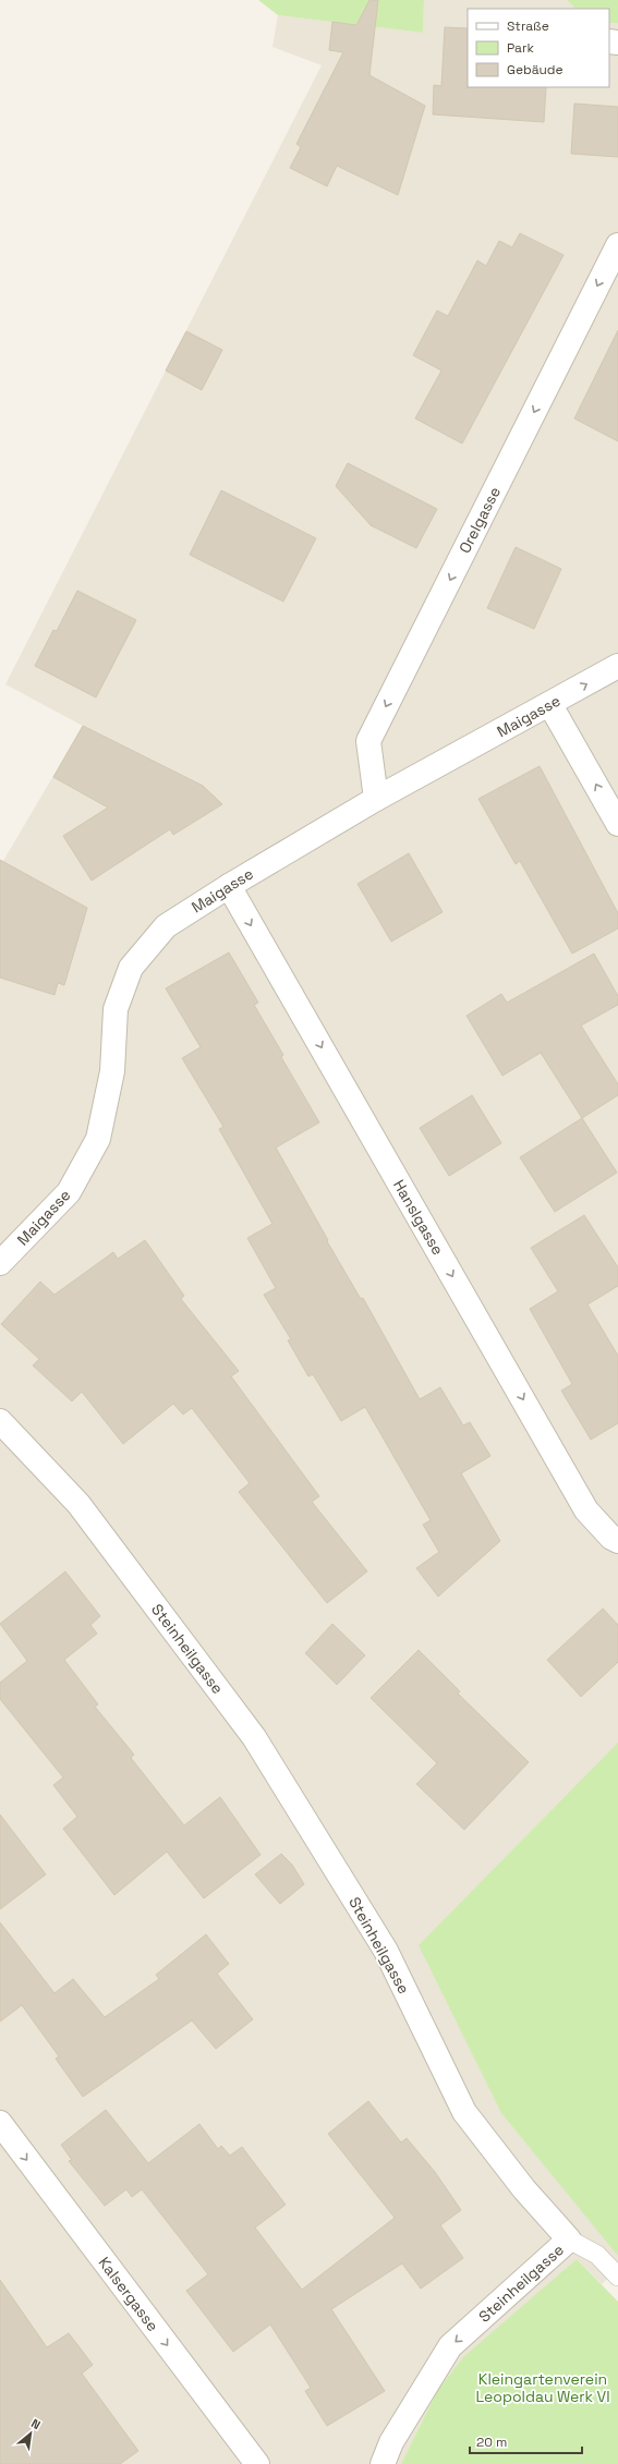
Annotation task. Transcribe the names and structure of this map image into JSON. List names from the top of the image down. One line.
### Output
{"streets":{"street":["Orelgasse","Maigasse","Hanslgasse","Steinheilgasse","Kalsergasse"]},"crossings":[["Orelgasse","Maigasse"],["Maigasse","Hanslgasse"]],"one_way":["Orelgasse","Hanslgasse","Kalsergasse"],"parks":["Kleingartenverein Leopoldau Werk VI"],"legend":["Straße","Park","Gebäude"],"scale_bar":"20 m","north":"top right"}
